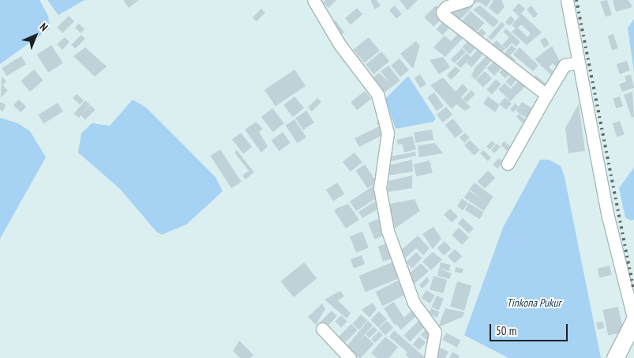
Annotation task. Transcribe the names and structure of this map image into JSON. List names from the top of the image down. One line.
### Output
{"water":["Tinkona Pukur"],"scale_bar":"50 m","north":"top right"}
